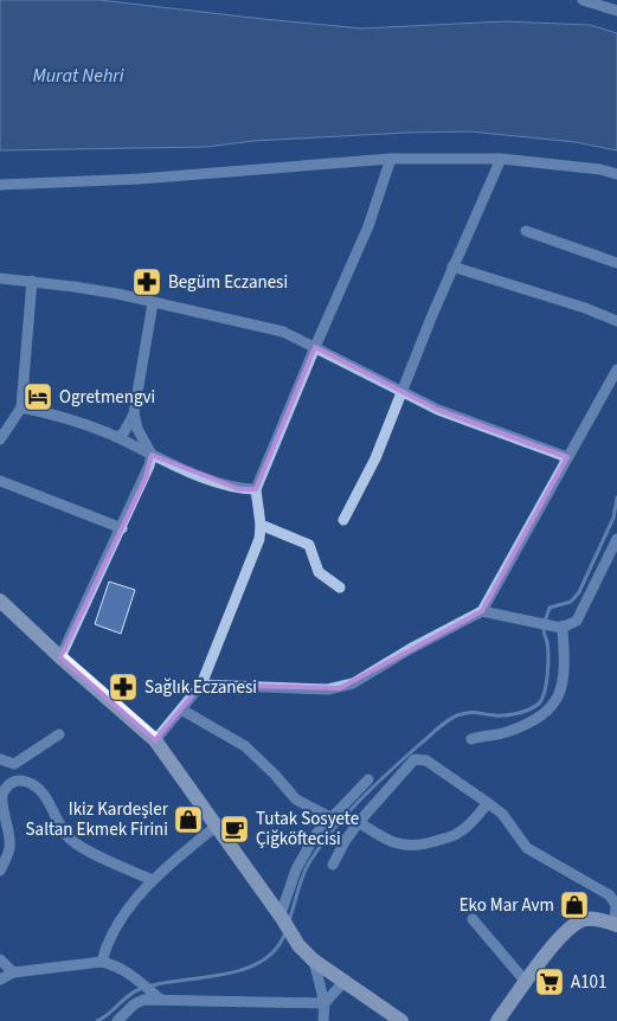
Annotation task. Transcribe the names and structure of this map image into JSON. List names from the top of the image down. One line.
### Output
{"water":["Murat Nehri"],"places":{"pharmacy":["Begüm Eczanesi","Sağlık Eczanesi"],"hotel":["Ogretmengvi"],"shop":["Ikiz Kardeşler Saltan Ekmek Firini","Eko Mar Avm"],"cafe":["Tutak Sosyete Çiğköftecisi"],"supermarket":["A101"]}}
